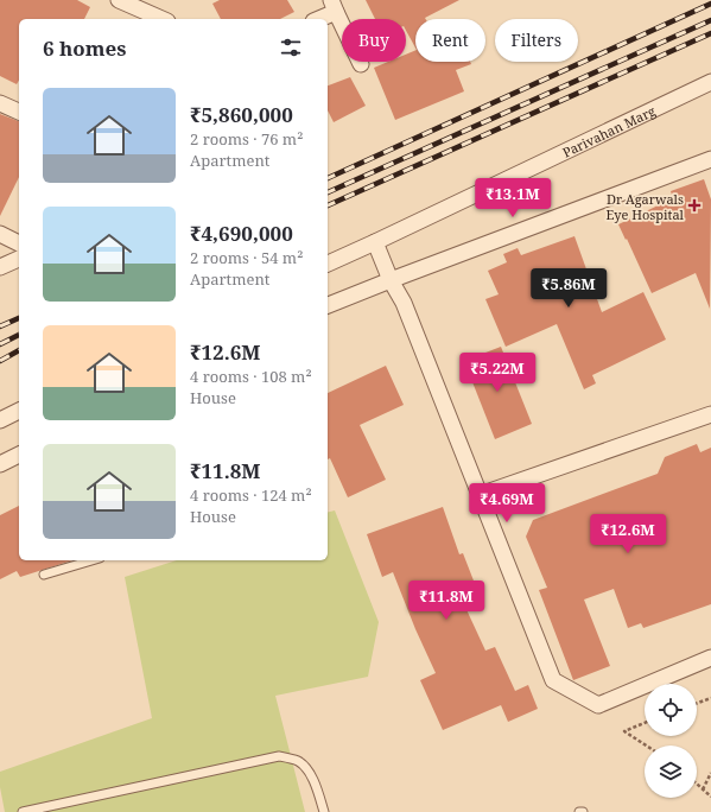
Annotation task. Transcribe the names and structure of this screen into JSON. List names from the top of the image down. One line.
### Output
{"streets":{"street":["Parivahan Marg"]},"places":{"health":["Dr Agarwals Eye Hospital"]},"page":{"chip":["Buy","Rent","Filters"],"heading":"6 homes","list":[{"name":"₹5,860,000","note":"2 rooms · 76 m² · Apartment"},{"name":"₹4,690,000","note":"2 rooms · 54 m² · Apartment"},{"name":"₹12.6M","note":"4 rooms · 108 m² · House"},{"name":"₹11.8M","note":"4 rooms · 124 m² · House"}],"price":["₹13.1M","₹5.86M","₹5.22M","₹4.69M","₹12.6M","₹11.8M"]}}
